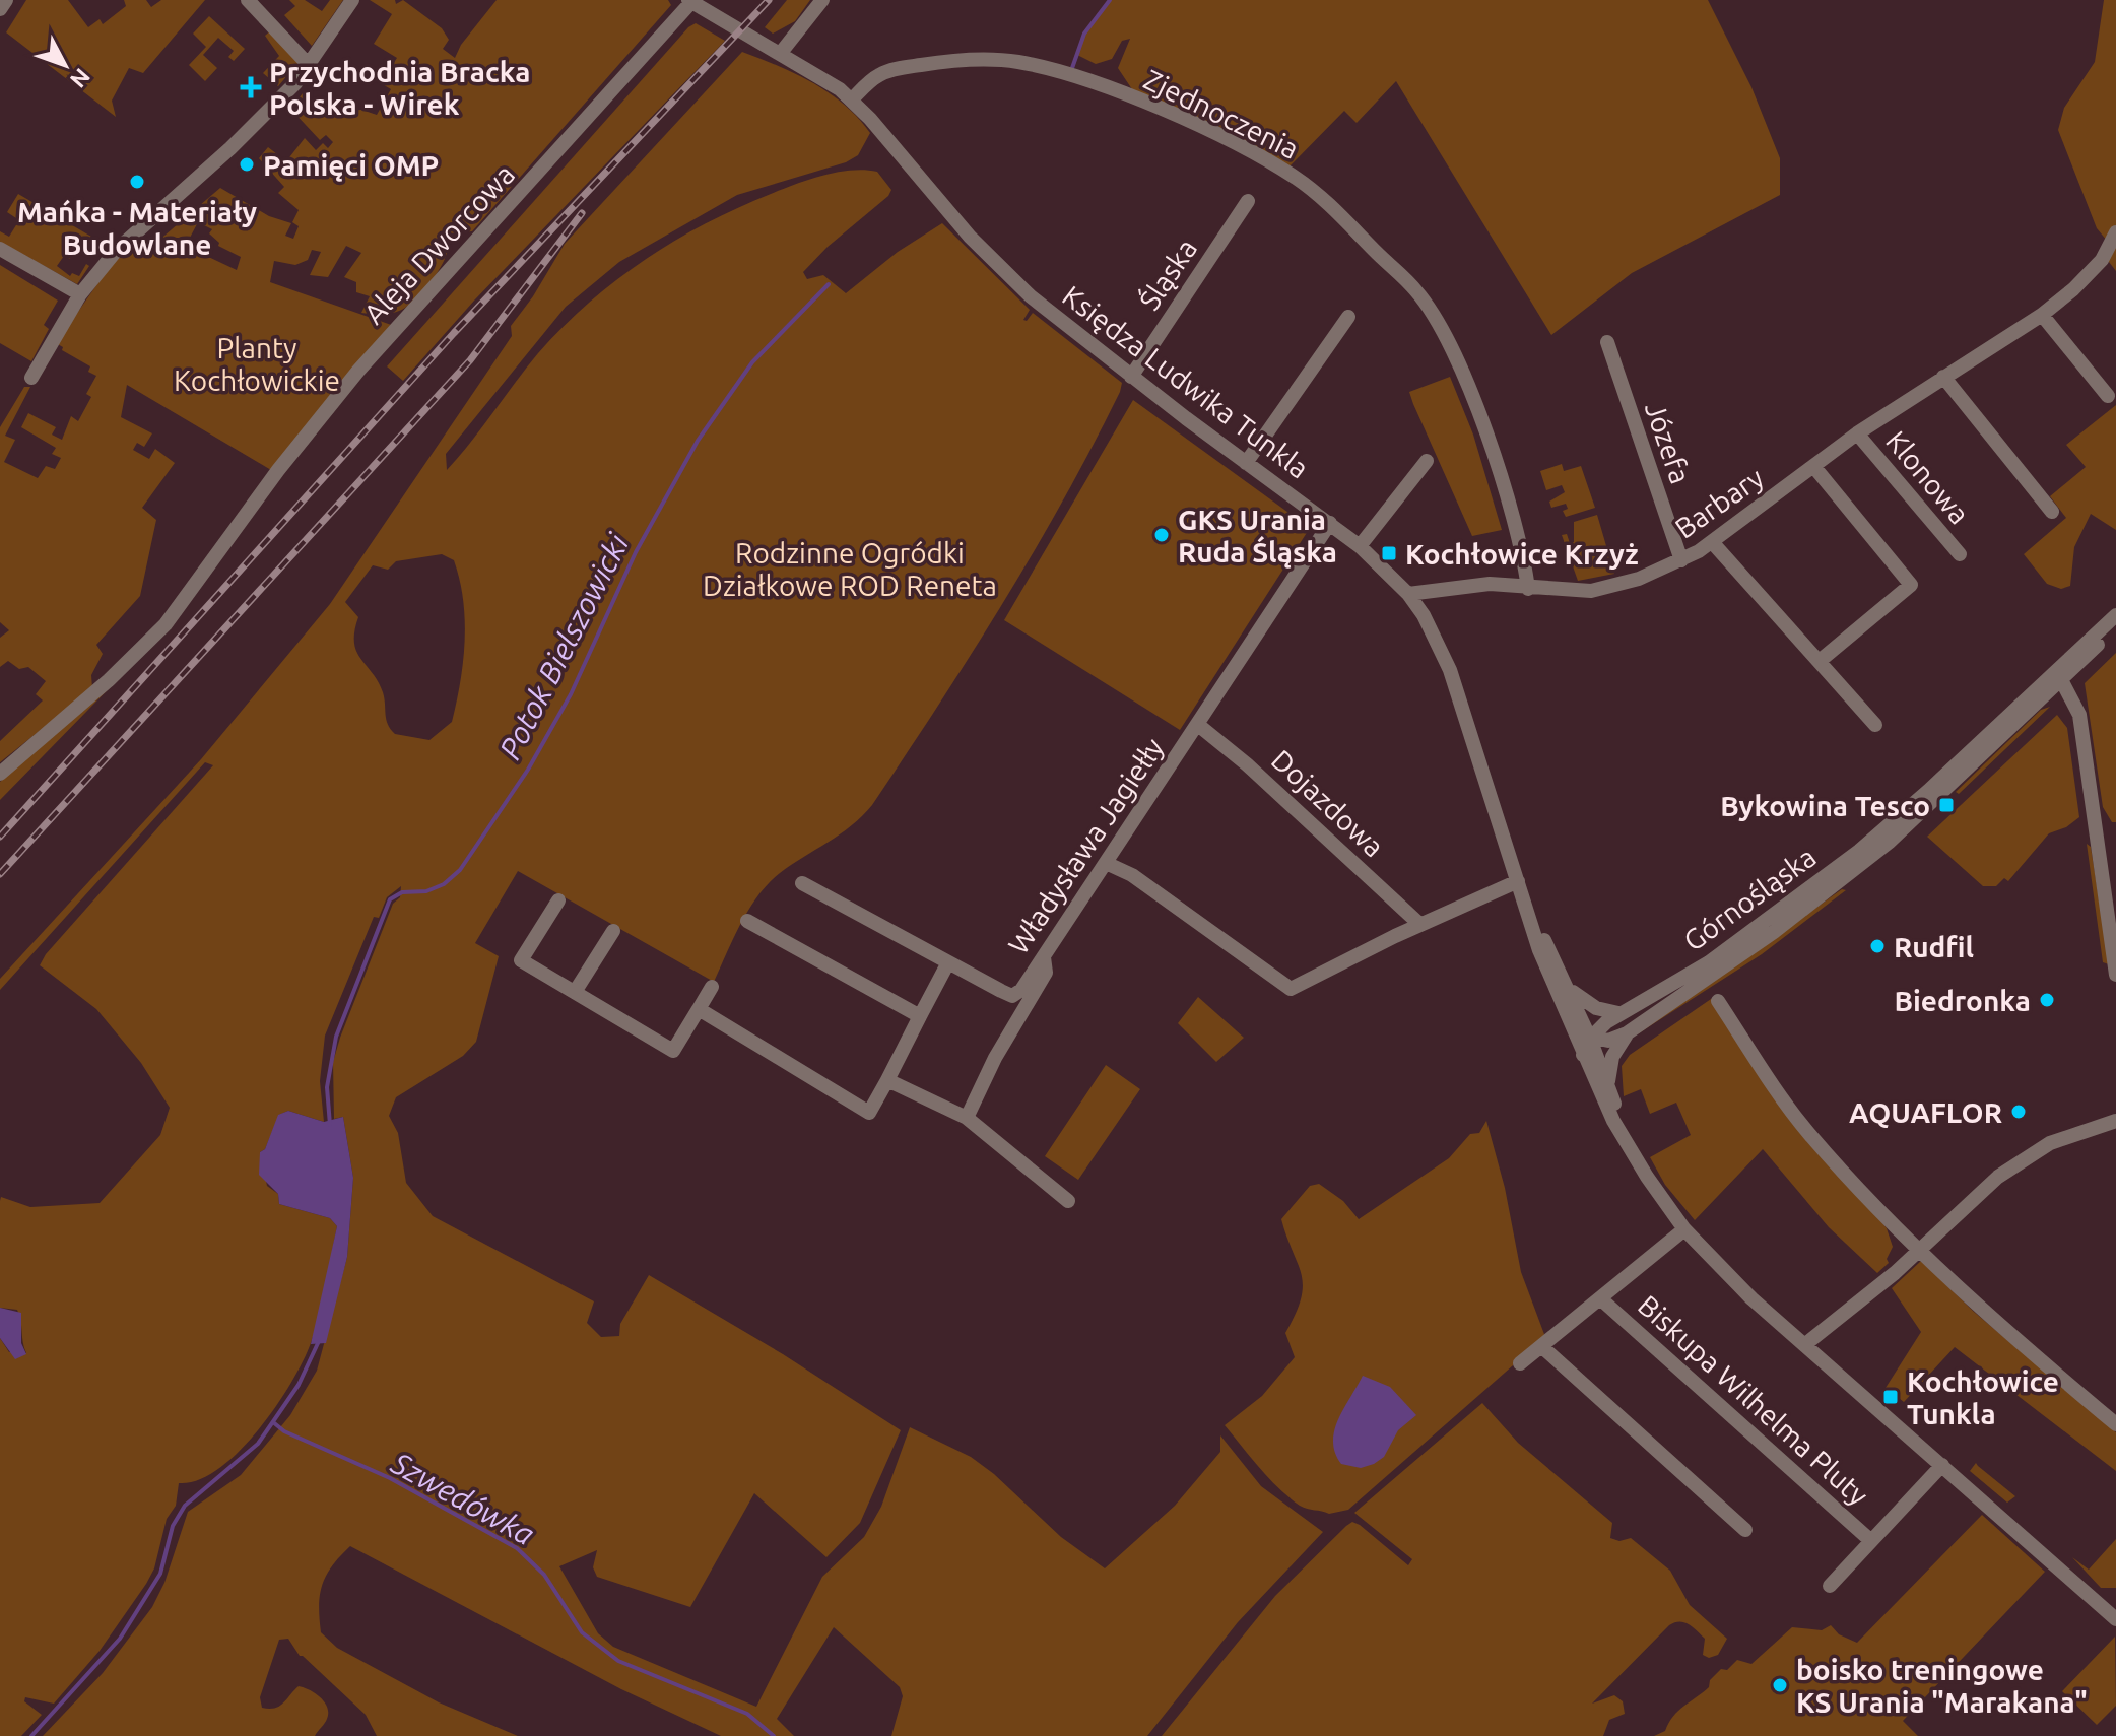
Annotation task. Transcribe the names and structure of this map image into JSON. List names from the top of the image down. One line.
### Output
{"streets":{"street":["Zjednoczenia","Aleja Dworcowa","Śląska","Księdza Ludwika Tunkla","Józefa","Klonowa","Barbary","Dojazdowa","Władysława Jagiełły","Górnośląska","Biskupa Wilhelma Pluty"]},"crossings":[["Zjednoczenia","Księdza Ludwika Tunkla"],["Zjednoczenia","Barbary"],["Aleja Dworcowa","Księdza Ludwika Tunkla"],["Śląska","Księdza Ludwika Tunkla"],["Księdza Ludwika Tunkla","Barbary"],["Księdza Ludwika Tunkla","Władysława Jagiełły"],["Księdza Ludwika Tunkla","Górnośląska"],["Józefa","Barbary"],["Klonowa","Barbary"],["Dojazdowa","Władysława Jagiełły"]],"water":["Potok Bielszowicki","Szwedówka"],"parks":["Planty Kochłowickie","Rodzinne Ogródki Działkowe ROD Reneta"],"places":{"health":["Przychodnia Bracka Polska - Wirek"],"other":["Pamięci OMP","Mańka - Materiały Budowlane","GKS Urania Ruda Śląska","Rudfil","Biedronka","AQUAFLOR","boisko treningowe KS Urania \"Marakana\""],"transit":["Kochłowice Krzyż","Bykowina Tesco","Kochłowice Tunkla"]},"north":"bottom right"}
